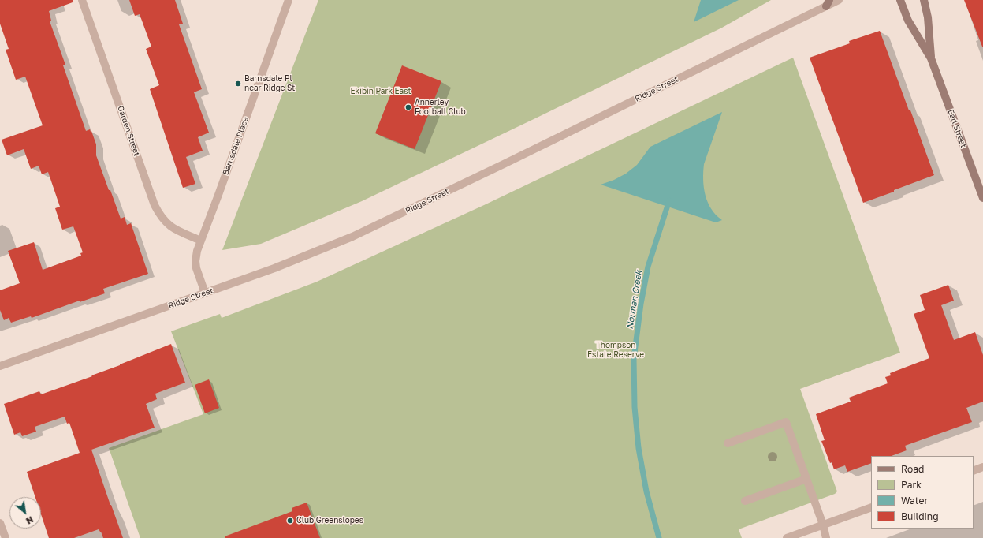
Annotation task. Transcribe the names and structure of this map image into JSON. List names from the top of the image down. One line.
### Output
{"streets":{"main road":["Earl Street"],"street":["Ridge Street","Garden Street","Barnsdale Place"]},"crossings":[["Ridge Street","Barnsdale Place"],["Garden Street","Barnsdale Place"]],"water":["Norman Creek"],"parks":["Ekibin Park East","Thompson Estate Reserve"],"places":["Barnsdale Pl near Ridge St","Annerley Football Club","Club Greenslopes"],"legend":["Road","Park","Water","Building"],"north":"bottom right"}
